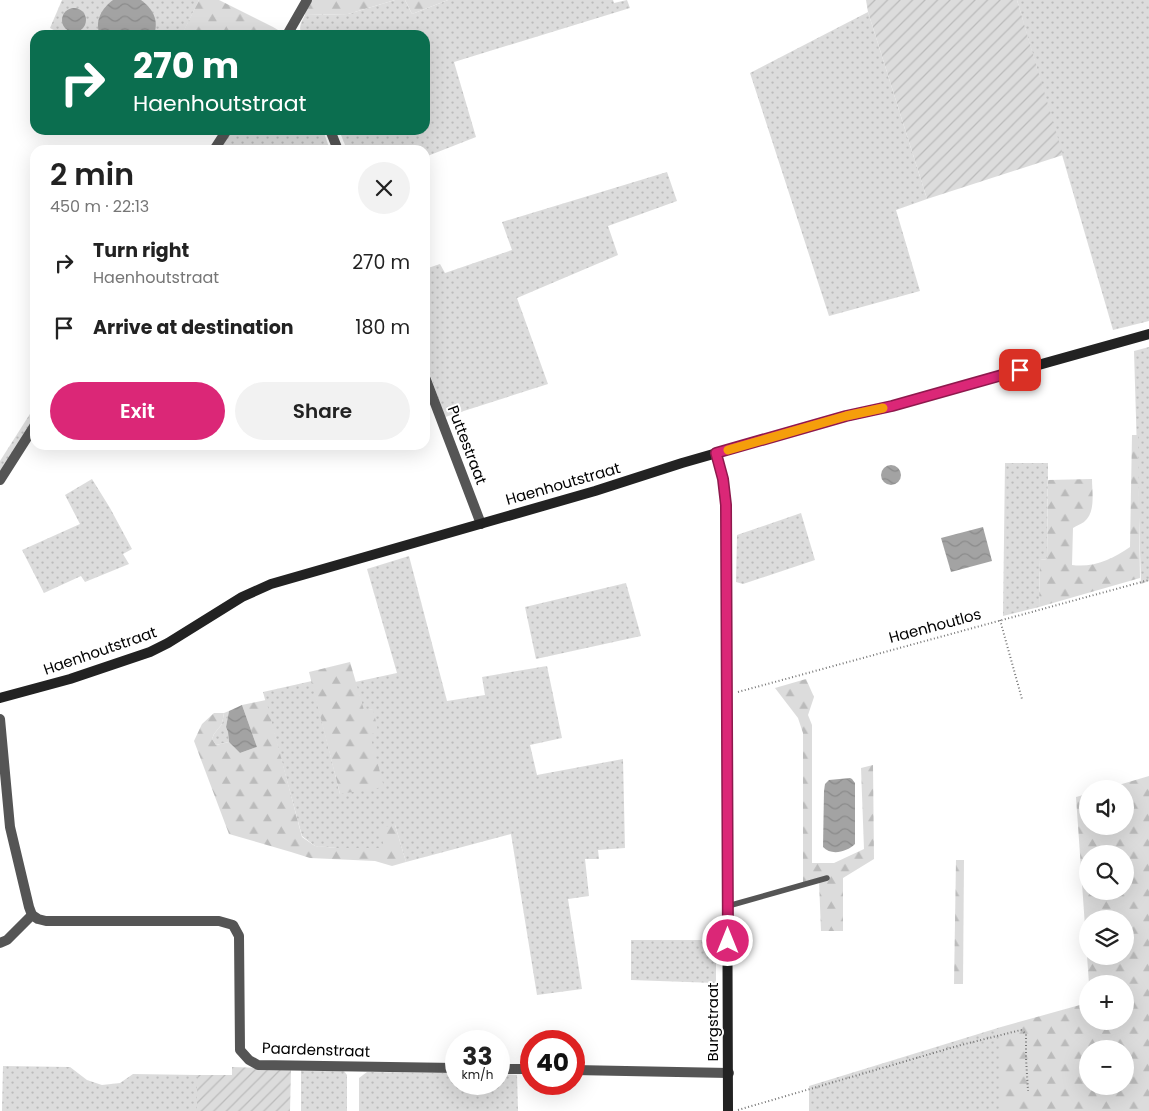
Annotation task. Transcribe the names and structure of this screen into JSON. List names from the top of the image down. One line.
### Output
{"streets":{"street":["Puttestraat","Haenhoutstraat","Burgstraat","Paardenstraat"],"path":["Haenhoutlos"]},"crossings":[["Puttestraat","Haenhoutstraat"],["Haenhoutstraat","Burgstraat"],["Haenhoutlos","Burgstraat"]],"page":{"turn":["270 m","Haenhoutstraat"],"heading":["2 min","450 m · 22:13"],"list":[{"name":"Turn right","note":"Haenhoutstraat","value":"270 m"},{"name":"Arrive at destination","value":"180 m"}],"buttons":["Exit","Share"],"map_buttons":["+","−"],"speed":"33 km/h","limit":"40"}}
